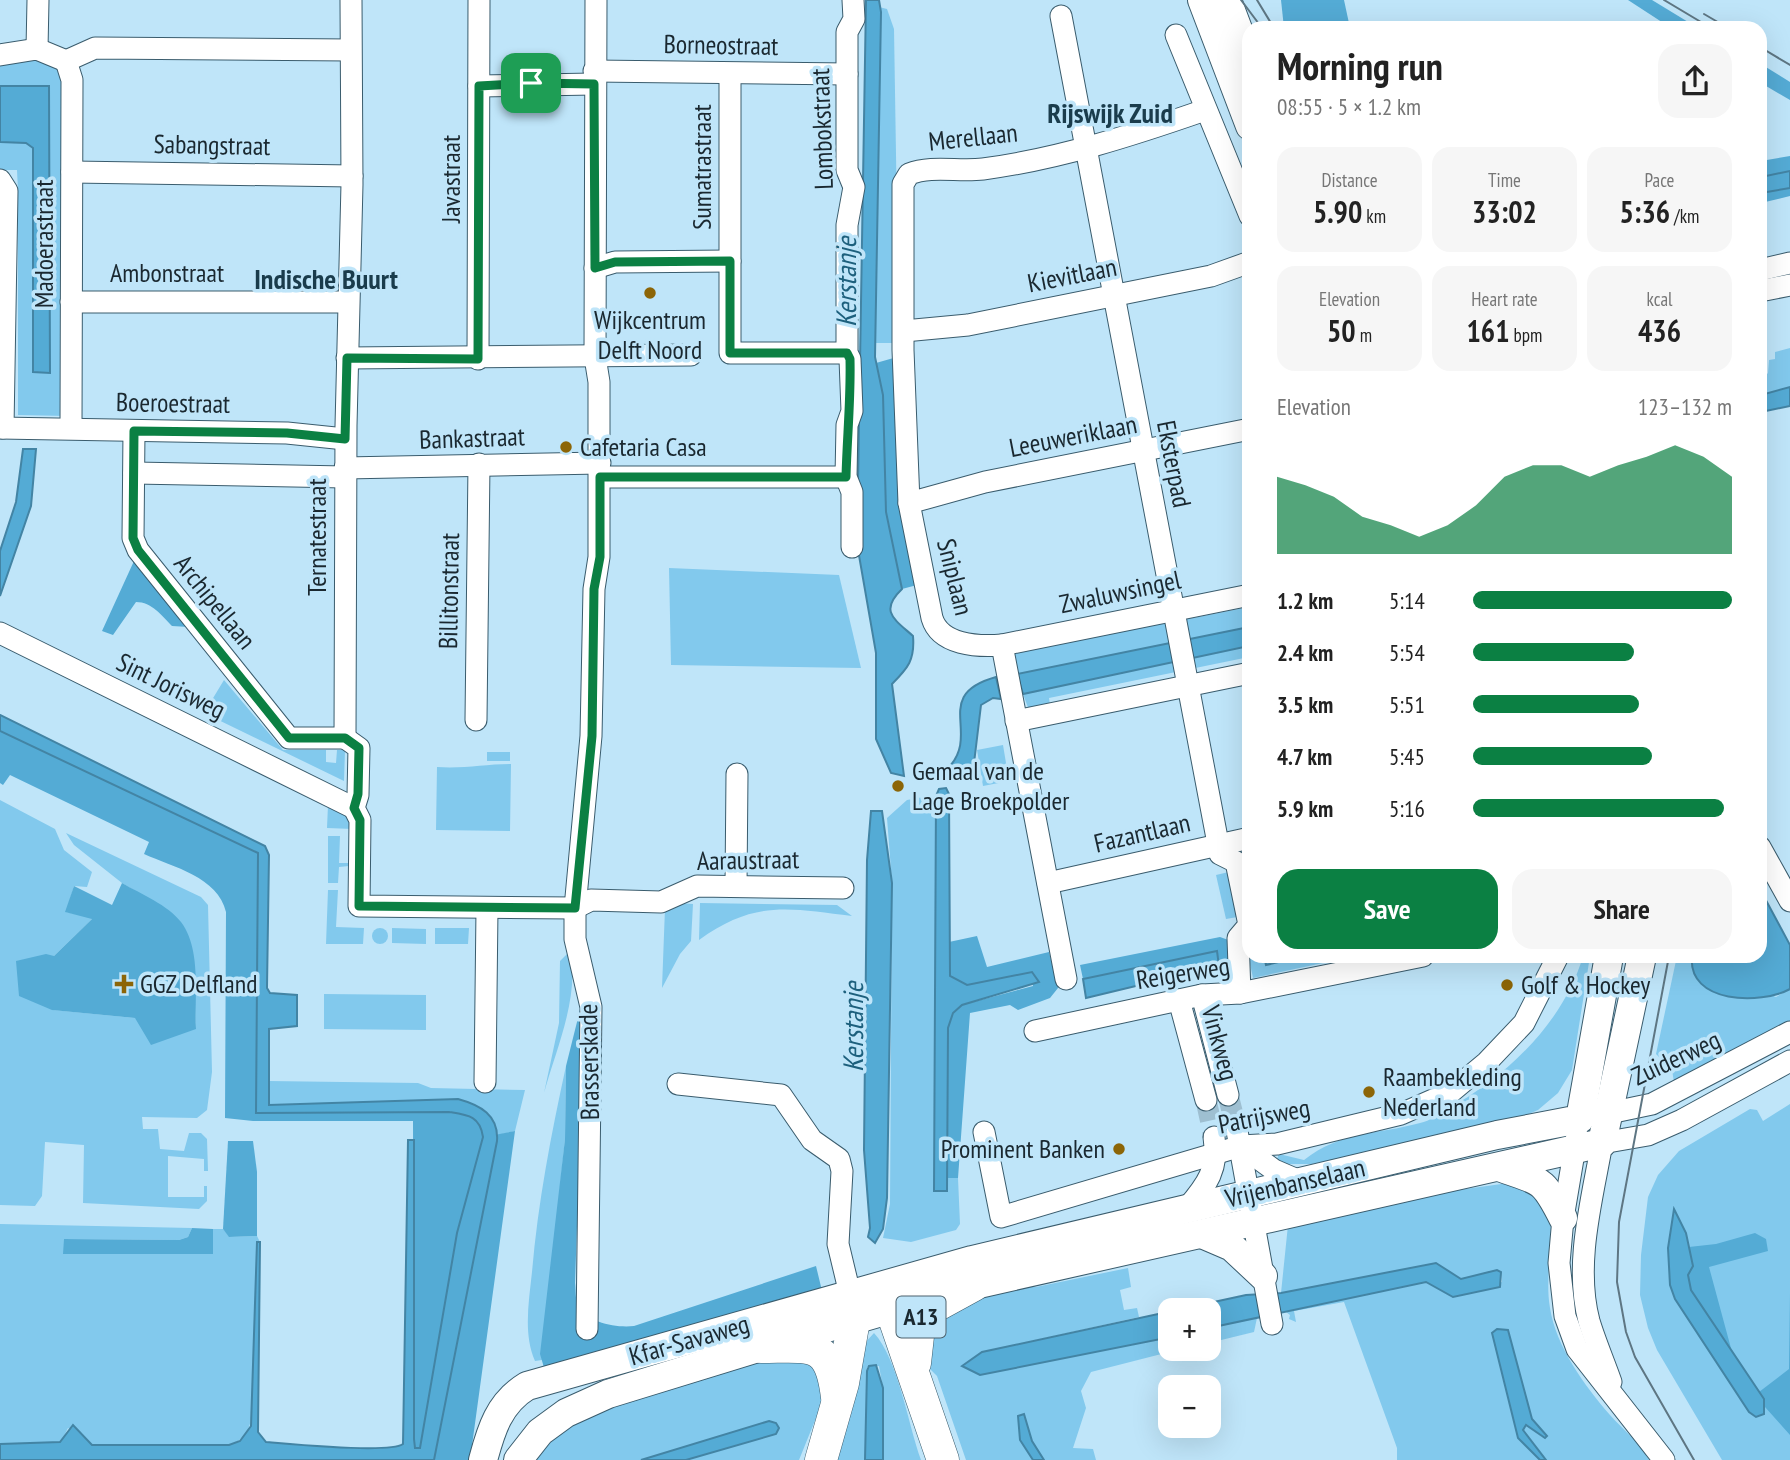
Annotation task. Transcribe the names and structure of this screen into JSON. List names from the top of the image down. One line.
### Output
{"streets":{"highway":["A13"],"main road":["Vrijenbanselaan","Kfar-Savaweg"],"street":["Borneostraat","Lombokstraat","Merellaan","Sabangstraat","Sumatrastraat","Javastraat","Madoerastraat","Ambonstraat","Kievitlaan","Boeroestraat","Leeuweriklaan","Bankastraat","Eksterpad","Ternatestraat","Sniplaan","Billitonstraat","Zwaluwsingel","Archipellaan","Sint Jorisweg","Fazantlaan","Aaraustraat","Reigerweg","Vinkweg","Zuiderweg","Brasserskade","Patrijsweg"]},"crossings":[["Borneostraat","Lombokstraat"],["Borneostraat","Sumatrastraat"],["Borneostraat","Javastraat"],["Borneostraat","Brasserskade"],["Lombokstraat","Sumatrastraat"],["Lombokstraat","Bankastraat"],["Merellaan","Eksterpad"],["Merellaan","Sniplaan"],["Sabangstraat","Madoerastraat"],["Sabangstraat","Ternatestraat"],["Madoerastraat","Ambonstraat"],["Madoerastraat","Boeroestraat"],["Ambonstraat","Ternatestraat"],["Kievitlaan","Eksterpad"],["Kievitlaan","Sniplaan"],["Boeroestraat","Ternatestraat"],["Boeroestraat","Archipellaan"],["Leeuweriklaan","Eksterpad"],["Leeuweriklaan","Sniplaan"],["Bankastraat","Ternatestraat"],["Bankastraat","Billitonstraat"],["Bankastraat","Brasserskade"],["Eksterpad","Zwaluwsingel"],["Eksterpad","Fazantlaan"],["Eksterpad","Reigerweg"],["Ternatestraat","Archipellaan"],["Sniplaan","Zwaluwsingel"],["Aaraustraat","Brasserskade"],["Reigerweg","Vinkweg"],["Zuiderweg","Vrijenbanselaan"],["Vrijenbanselaan","A13"],["Vrijenbanselaan","Kfar-Savaweg"]],"districts":["Rijswijk Zuid","Indische Buurt"],"water":["Kerstanje"],"places":{"other":["Wijkcentrum Delft Noord","Cafetaria Casa","Gemaal van de Lage Broekpolder","Golf & Hockey","Raambekleding Nederland","Prominent Banken"],"health":["GGZ Delfland"]},"page":{"heading":["Morning run","08:55 · 5 × 1.2 km"],"stats":[["Distance","5.90 km"],["Time","33:02"],["Pace","5:36 /km"],["Elevation","50 m"],["Heart rate","161 bpm"],["kcal","436"]],"chart":["Elevation","123–132 m"],"list":[{"name":"1.2 km","note":"5:14"},{"name":"2.4 km","note":"5:54"},{"name":"3.5 km","note":"5:51"},{"name":"4.7 km","note":"5:45"},{"name":"5.9 km","note":"5:16"}],"buttons":["Save","Share"],"map_buttons":["+","−"]}}
